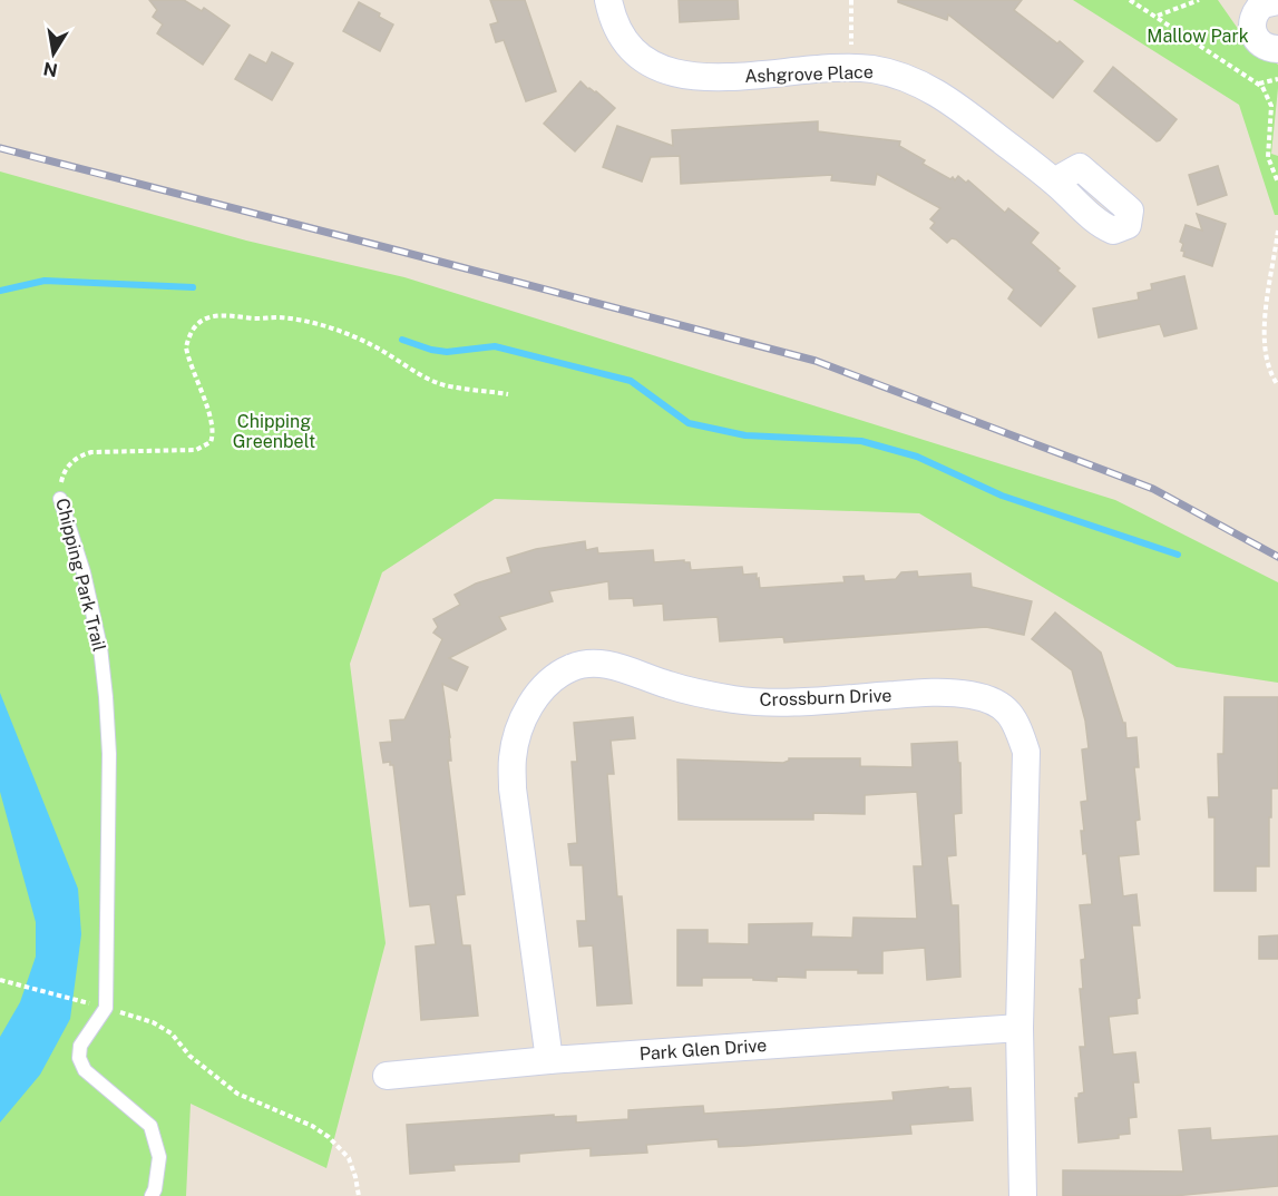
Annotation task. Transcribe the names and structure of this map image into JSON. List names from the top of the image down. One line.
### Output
{"streets":{"street":["Ashgrove Place","Crossburn Drive","Park Glen Drive"],"lane":["Chipping Park Trail"]},"crossings":[["Crossburn Drive","Park Glen Drive"]],"parks":["Mallow Park","Chipping Greenbelt"],"north":"bottom"}
